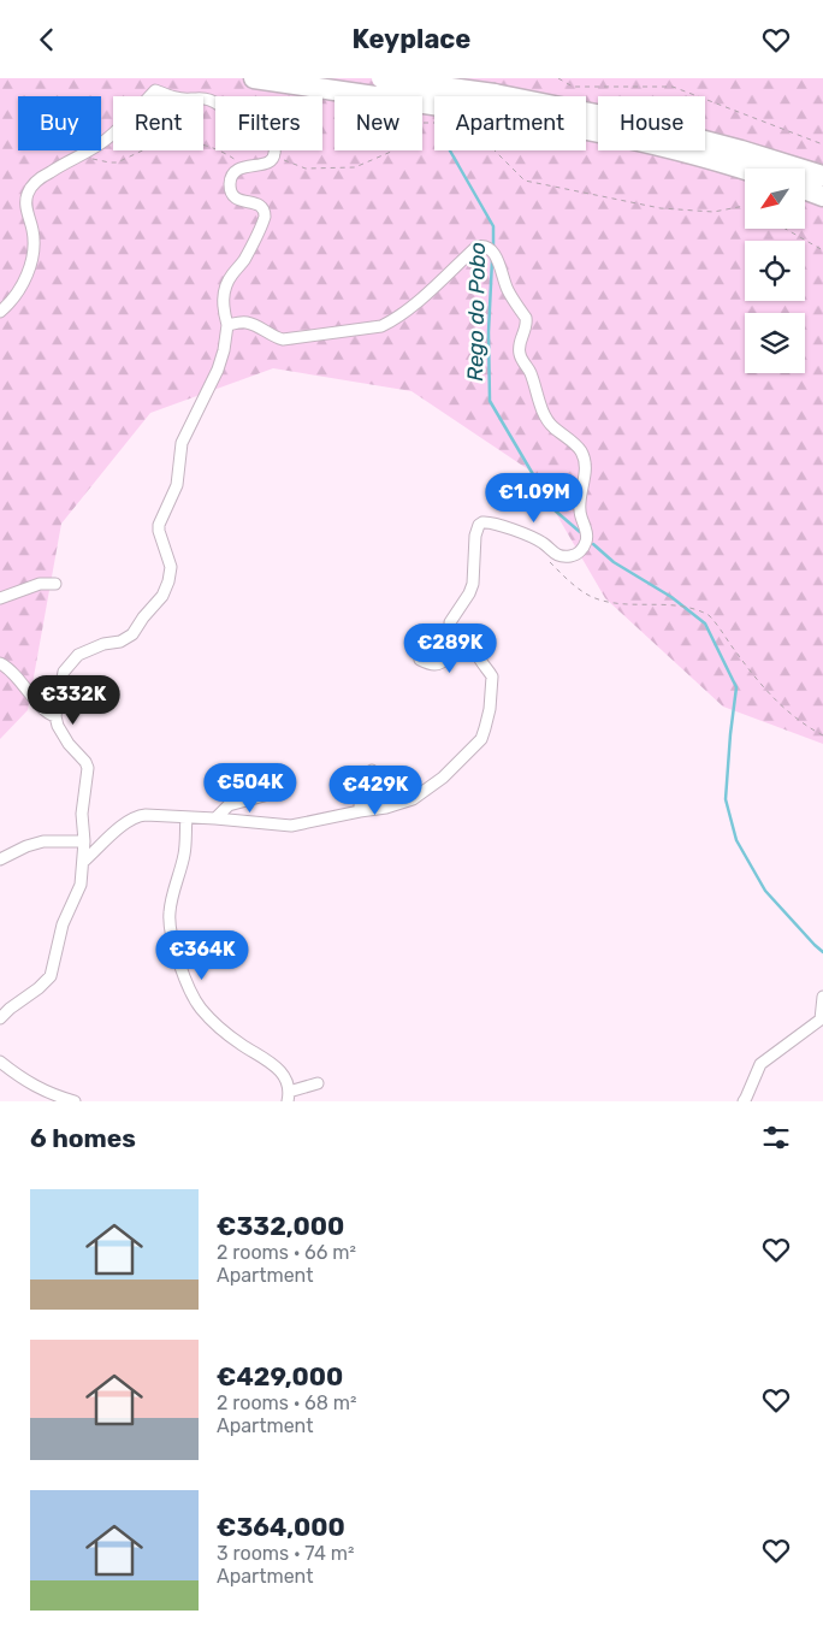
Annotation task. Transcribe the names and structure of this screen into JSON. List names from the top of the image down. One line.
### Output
{"water":["Rego do Pobo"],"north":"bottom left","page":{"header":"Keyplace","chip":["Buy","Rent","Filters","New","Apartment","House"],"price":["€1.09M","€289K","€332K","€504K","€429K","€364K"],"heading":"6 homes","list":[{"name":"€332,000","note":"2 rooms · 66 m² · Apartment"},{"name":"€429,000","note":"2 rooms · 68 m² · Apartment"},{"name":"€364,000","note":"3 rooms · 74 m² · Apartment"}]}}
